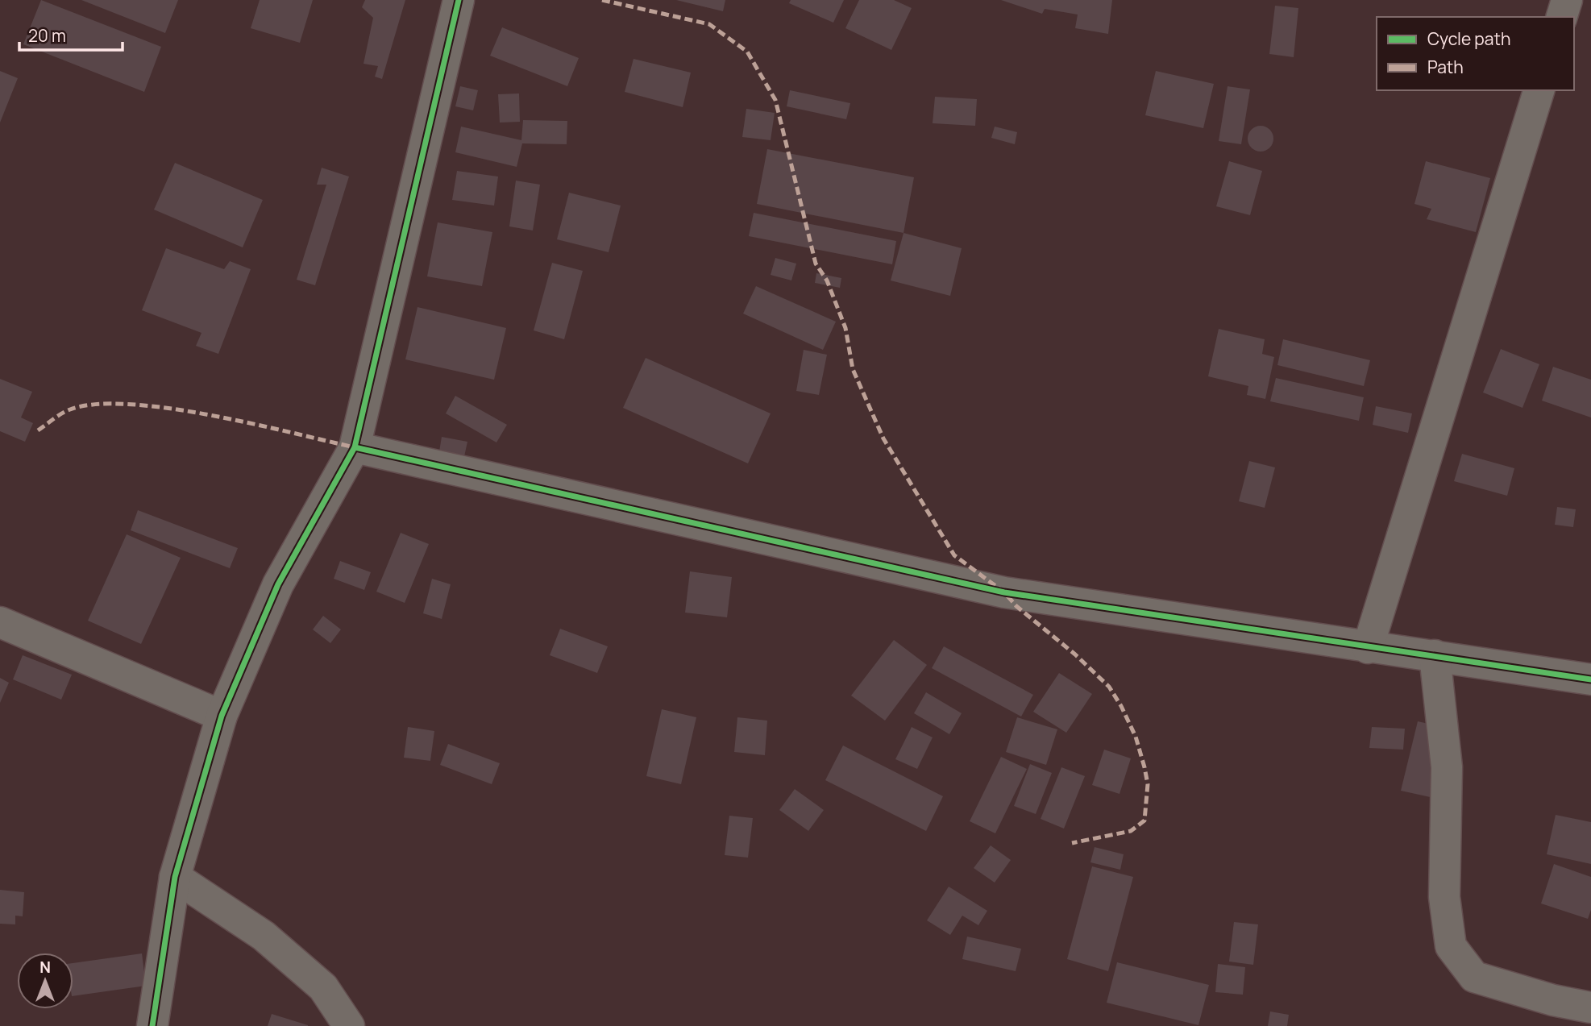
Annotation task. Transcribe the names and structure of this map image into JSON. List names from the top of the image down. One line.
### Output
{"legend":["Cycle path","Path"],"scale_bar":"20 m","north":"top"}
